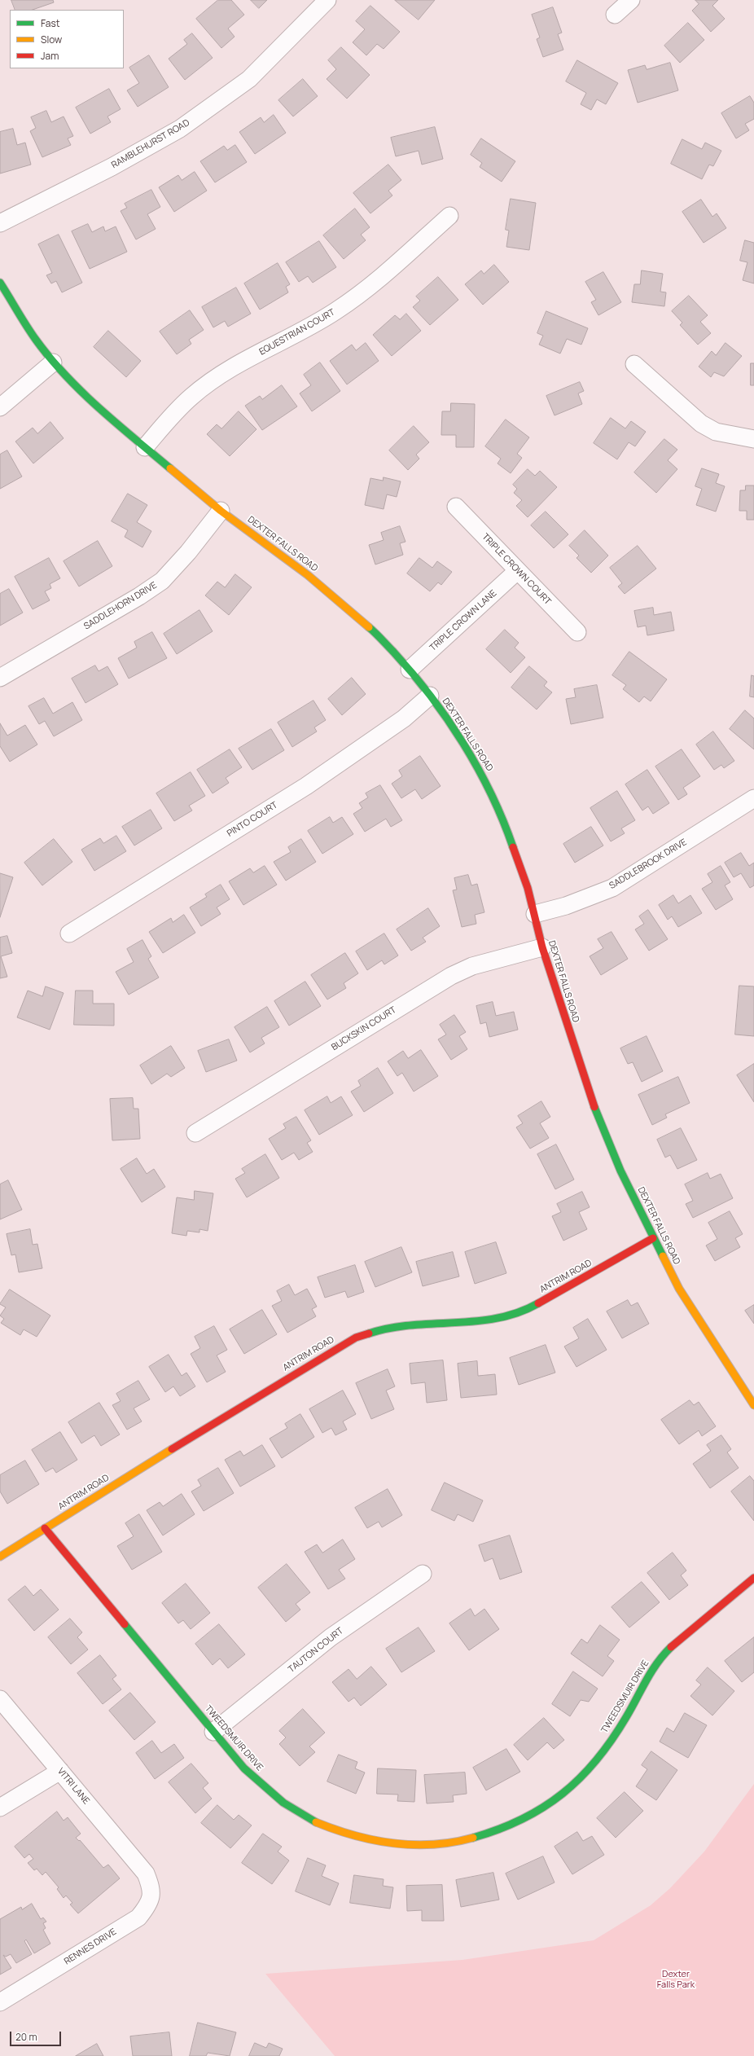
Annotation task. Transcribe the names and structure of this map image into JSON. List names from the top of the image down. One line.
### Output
{"streets":{"street":["RAMBLEHURST ROAD","EQUESTRIAN COURT","DEXTER FALLS ROAD","TRIPLE CROWN COURT","SADDLEHORN DRIVE","TRIPLE CROWN LANE","PINTO COURT","SADDLEBROOK DRIVE","BUCKSKIN COURT","ANTRIM ROAD","TAUTON COURT","TWEEDSMUIR DRIVE","VITRI LANE","RENNES DRIVE"]},"crossings":[["EQUESTRIAN COURT","DEXTER FALLS ROAD"],["DEXTER FALLS ROAD","SADDLEHORN DRIVE"],["DEXTER FALLS ROAD","TRIPLE CROWN LANE"],["DEXTER FALLS ROAD","PINTO COURT"],["DEXTER FALLS ROAD","SADDLEBROOK DRIVE"],["DEXTER FALLS ROAD","BUCKSKIN COURT"],["DEXTER FALLS ROAD","ANTRIM ROAD"],["TRIPLE CROWN COURT","TRIPLE CROWN LANE"],["ANTRIM ROAD","TWEEDSMUIR DRIVE"],["TAUTON COURT","TWEEDSMUIR DRIVE"],["VITRI LANE","RENNES DRIVE"]],"parks":["Dexter Falls Park"],"legend":["Fast","Slow","Jam"],"scale_bar":"20 m"}
